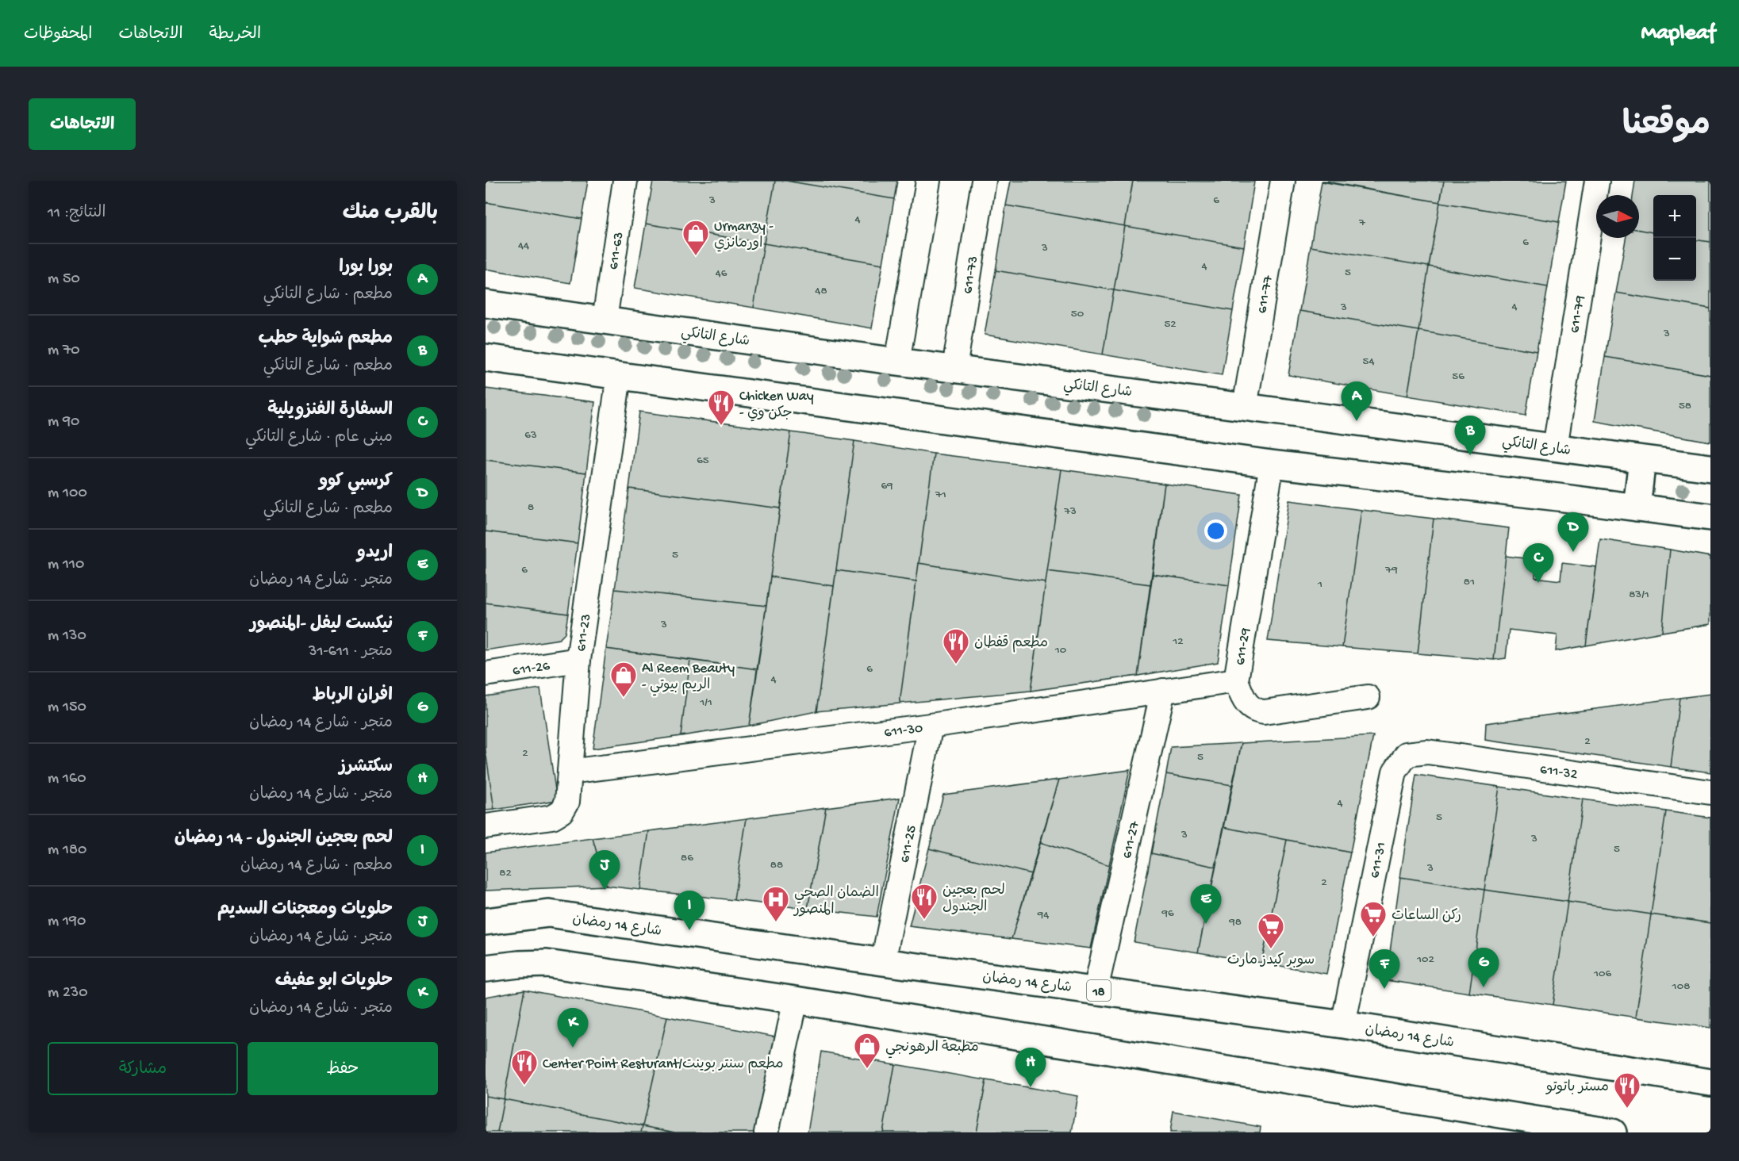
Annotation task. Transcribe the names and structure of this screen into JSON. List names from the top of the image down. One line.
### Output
{"streets":{"street":["611-63","611-73","611-77","611-79","شارع التانكي","611-23","611-29","611-26","611-30","611-32","611-27","611-25","611-31","شارع 14 رمضان","18"]},"crossings":[["611-63","شارع التانكي"],["611-73","شارع التانكي"],["611-77","شارع التانكي"],["611-79","شارع التانكي"],["611-23","611-26"],["611-23","611-30"],["611-29","611-30"],["611-30","611-27"],["611-30","611-25"],["611-32","611-31"],["611-27","شارع 14 رمضان"],["611-25","شارع 14 رمضان"],["611-31","شارع 14 رمضان"]],"places":{"shop":["Urmanzy - اورمانزي","Al Reem Beauty - الريم بيوتي","مطبعة الرهونجي"],"restaurant":["Chicken Way - جكن وي","مطعم قفطان","لحم بعجين الجندول","Center Point Resturant/مطعم سنتر بوينت","مستر باتوتو"],"hospital":["الضمان الصحي المنصور"],"supermarket":["ركن الساعات","سوبر كيدز مارت"]},"house_numbers":["3","6","4","7","6","44","3","4","5","46","48","4","3","50","52","3","54","56","58","63","65","69","71","8","73","5","6","79","81","1","83/1","3","12","10","6","4","1/1","2","2","5","4","5","3","3","5","86","88","3","82","2","96","94","98","102","106","108"],"north":"right","page":{"header":"Mapleaf","nav":["الخريطة","الاتجاهات","المحفوظات"],"title":"موقعنا","buttons":["الاتجاهات",["حفظ","مشاركة"]],"heading":["بالقرب منك","النتائج: 11"],"map_buttons":["+","−"],"list":[{"mark":"A","name":"بورا بورا","note":"مطعم · شارع التانكي","value":"50 m"},{"mark":"B","name":"مطعم شواية حطب","note":"مطعم · شارع التانكي","value":"70 m"},{"mark":"C","name":"السفارة الفنزويلية","note":"مبنى عام · شارع التانكي","value":"90 m"},{"mark":"D","name":"كرسبي كوو","note":"مطعم · شارع التانكي","value":"100 m"},{"mark":"E","name":"اريدو","note":"متجر · شارع 14 رمضان","value":"110 m"},{"mark":"F","name":"نيكست ليفل -المنصور","note":"متجر · 611-31","value":"130 m"},{"mark":"G","name":"افران الرباط","note":"متجر · شارع 14 رمضان","value":"150 m"},{"mark":"H","name":"سكتشرز","note":"متجر · شارع 14 رمضان","value":"160 m"},{"mark":"I","name":"لحم بعجين الجندول - 14 رمضان","note":"مطعم · شارع 14 رمضان","value":"180 m"},{"mark":"J","name":"حلويات ومعجنات السديم","note":"متجر · شارع 14 رمضان","value":"190 m"},{"mark":"K","name":"حلويات ابو عفيف","note":"متجر · شارع 14 رمضان","value":"230 m"}],"pins":["A","B","D","C","J","E","I","G","F","K","H"]}}
